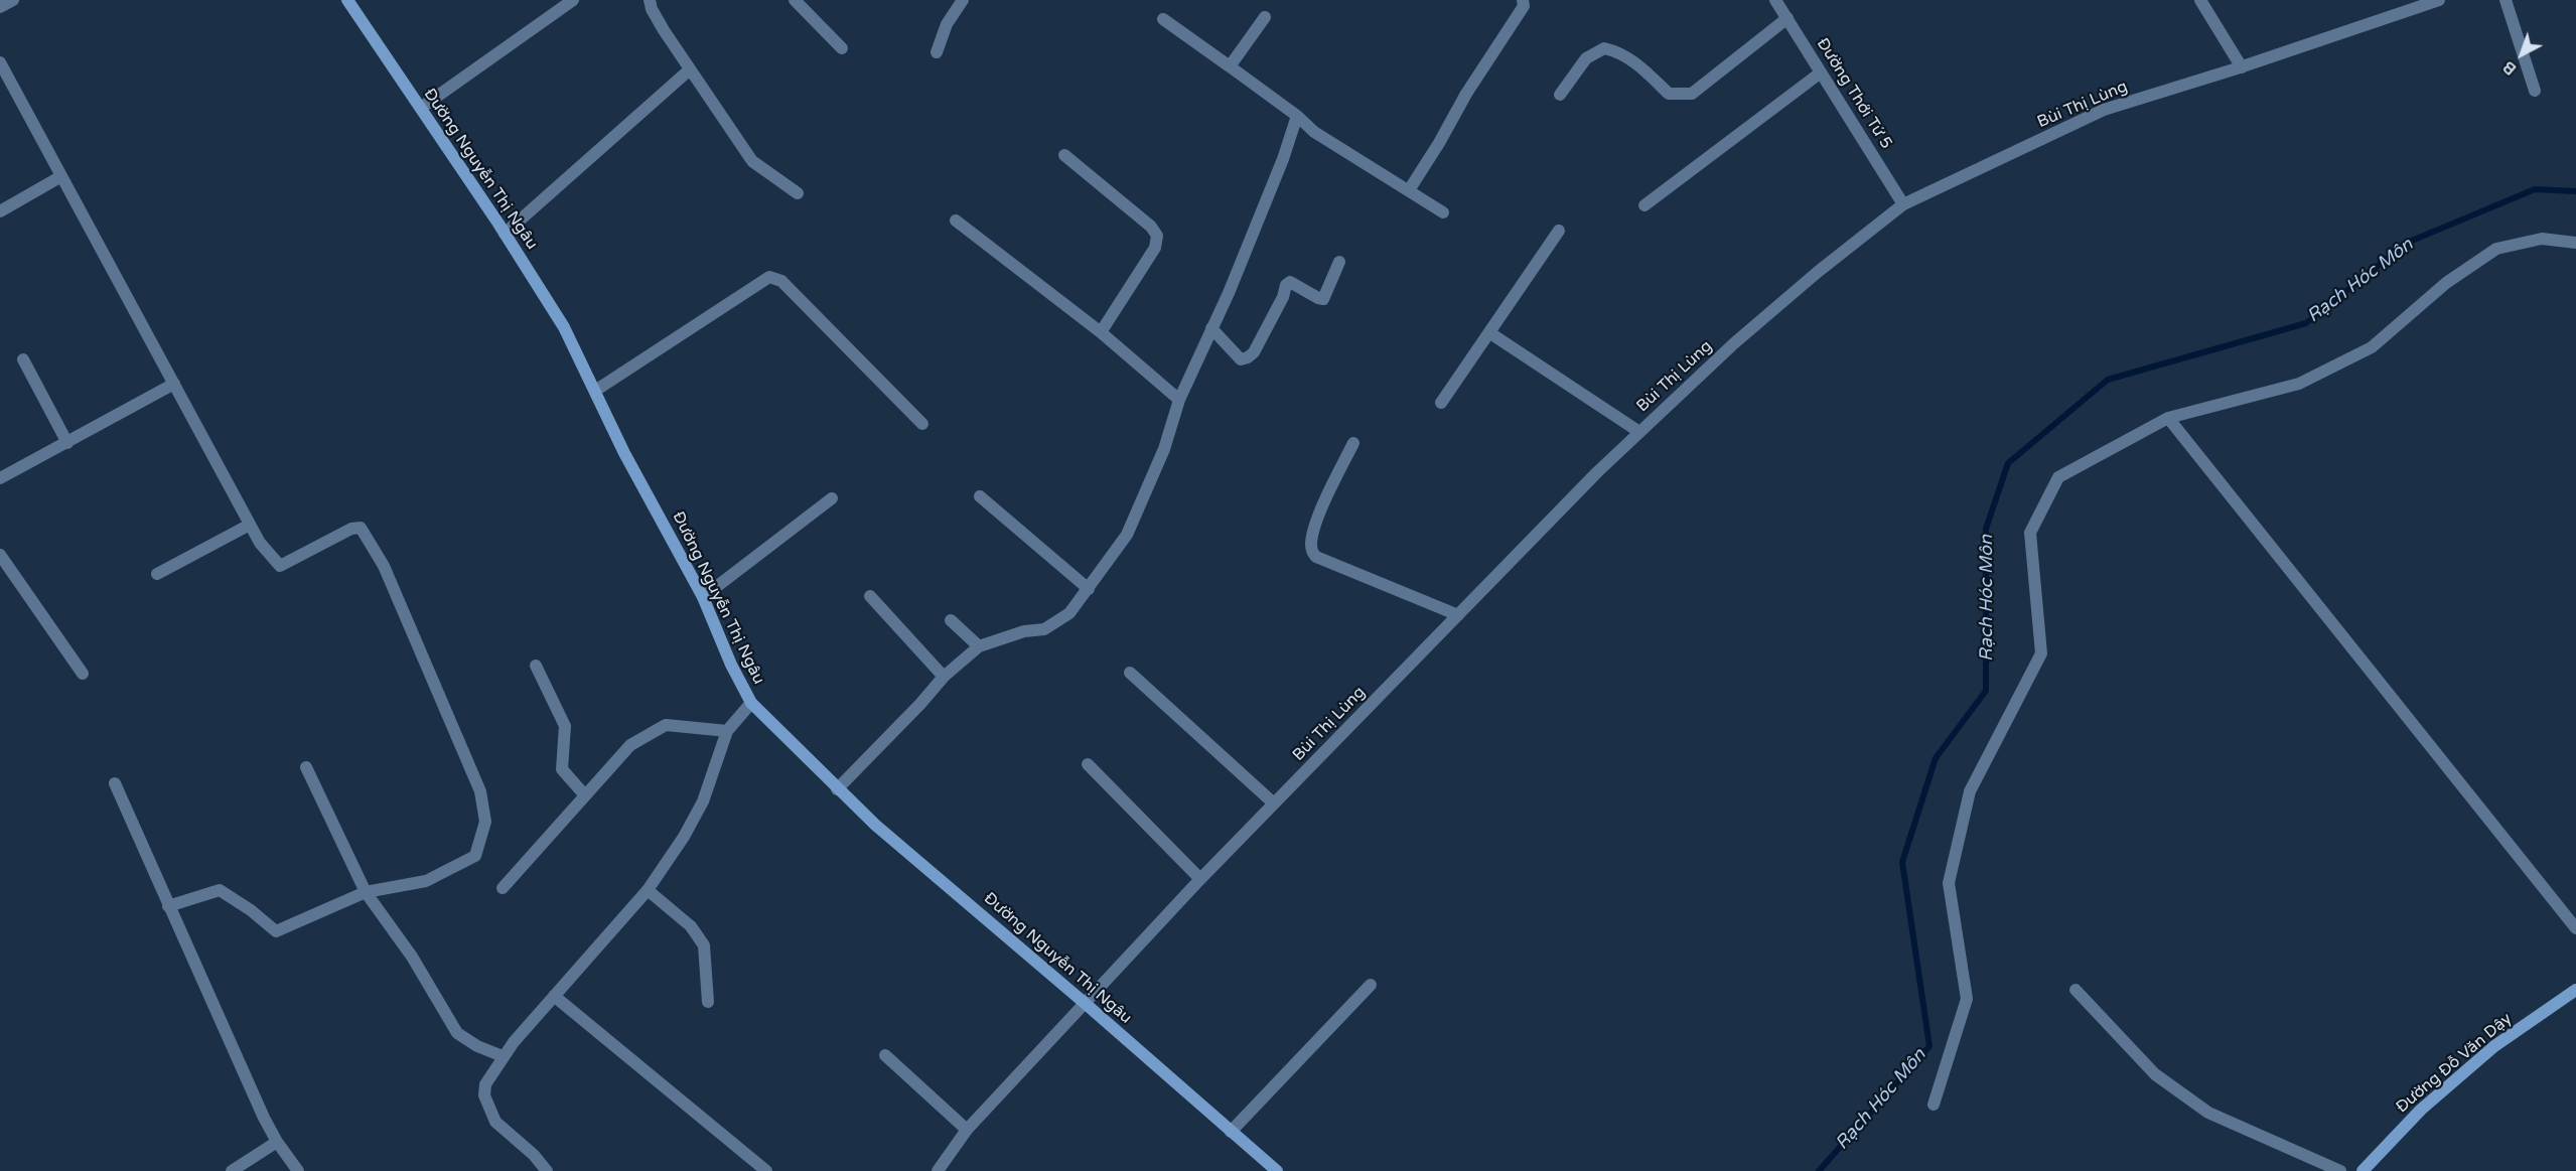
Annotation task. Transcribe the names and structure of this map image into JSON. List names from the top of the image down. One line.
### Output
{"streets":{"main road":["Đường Nguyễn Thị Ngâu","Đường Đỗ Văn Dậy"],"street":["Đường Thới Tứ 5","Bùi Thị Lùng"]},"crossings":[["Đường Thới Tứ 5","Bùi Thị Lùng"],["Bùi Thị Lùng","Đường Nguyễn Thị Ngâu"]],"water":["Rạch Hóc Môn"],"north":"bottom left"}
